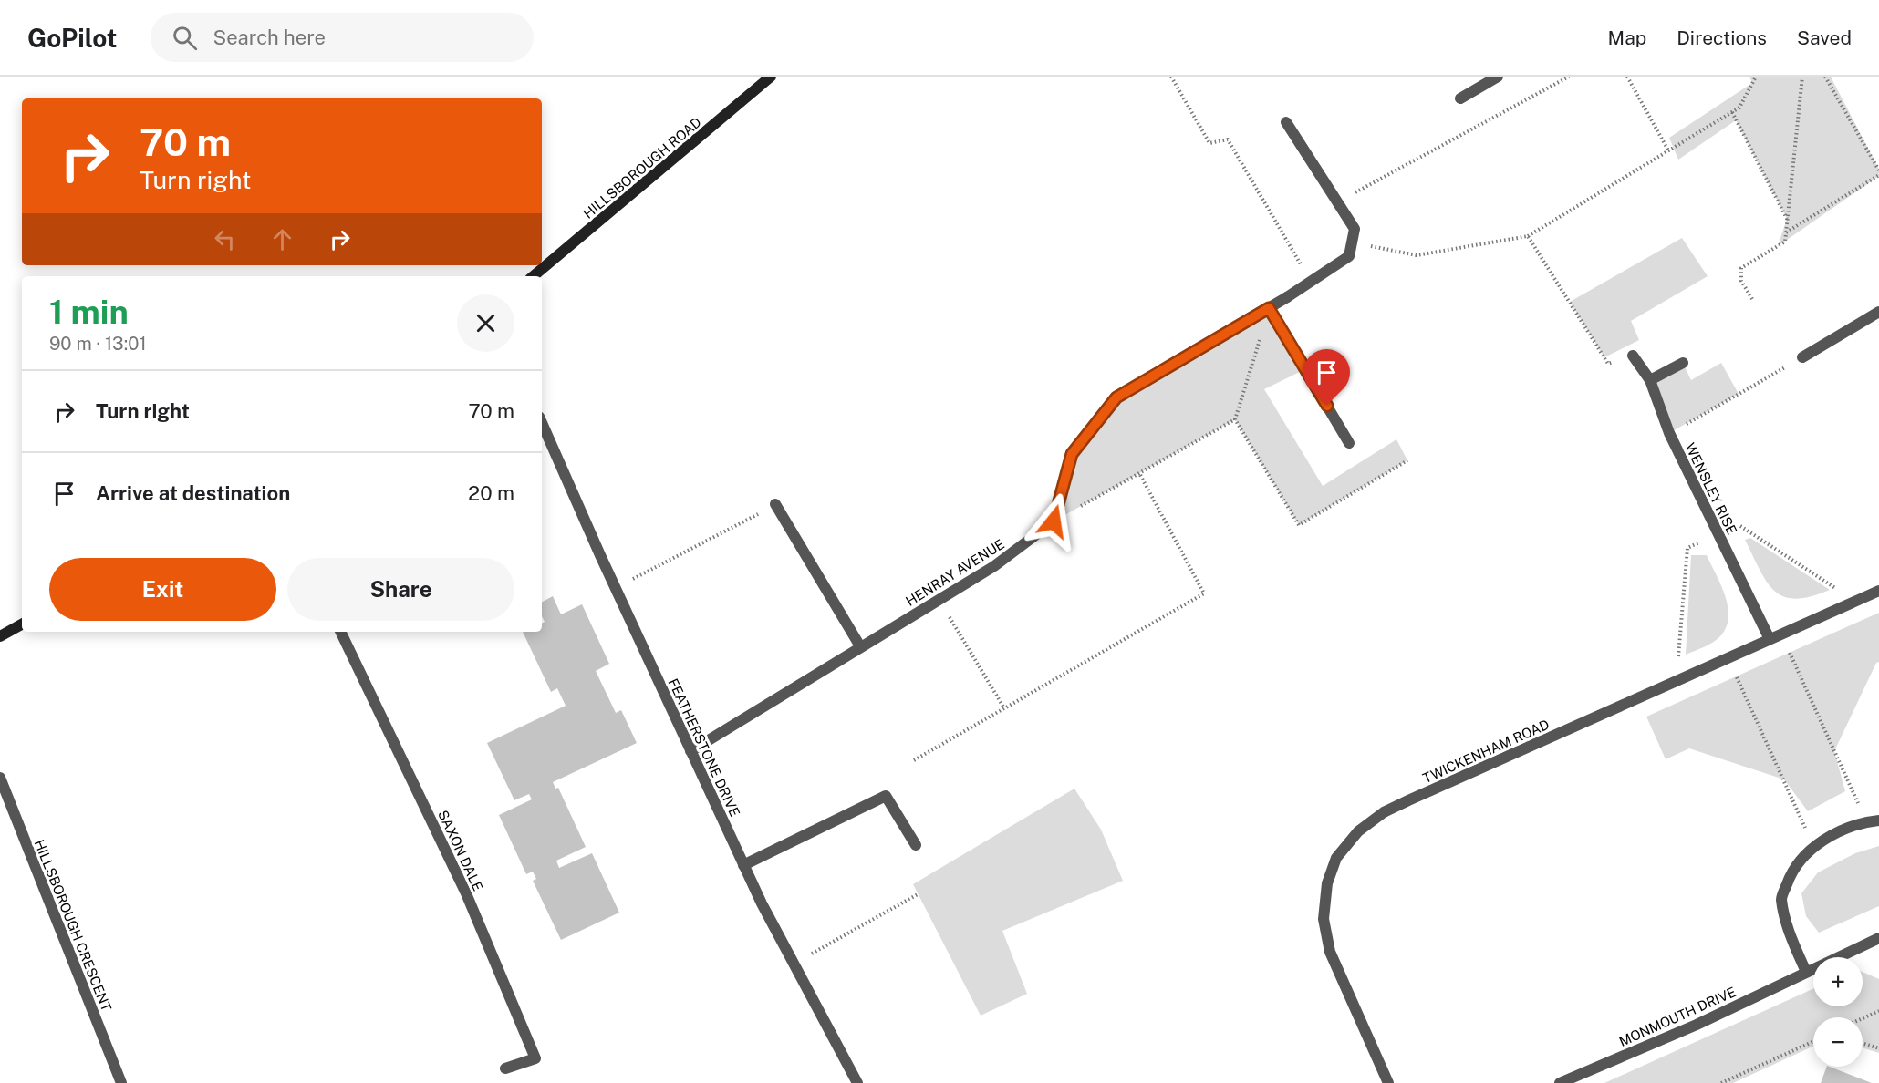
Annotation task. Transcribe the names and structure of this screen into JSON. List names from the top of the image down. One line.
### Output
{"streets":{"street":["HILLSBOROUGH ROAD","WENSLEY RISE","HENRAY AVENUE","FEATHERSTONE DRIVE","TWICKENHAM ROAD","SAXON DALE","HILLSBOROUGH CRESCENT","MONMOUTH DRIVE"]},"crossings":[["WENSLEY RISE","TWICKENHAM ROAD"],["HENRAY AVENUE","FEATHERSTONE DRIVE"]],"page":{"header":"GoPilot","search":"Search here","nav":["Map","Directions","Saved"],"turn":["70 m","Turn right"],"heading":["1 min","90 m · 13:01"],"list":[{"name":"Turn right","value":"70 m"},{"name":"Arrive at destination","value":"20 m"}],"buttons":["Exit","Share"],"map_buttons":["+","−"]}}
